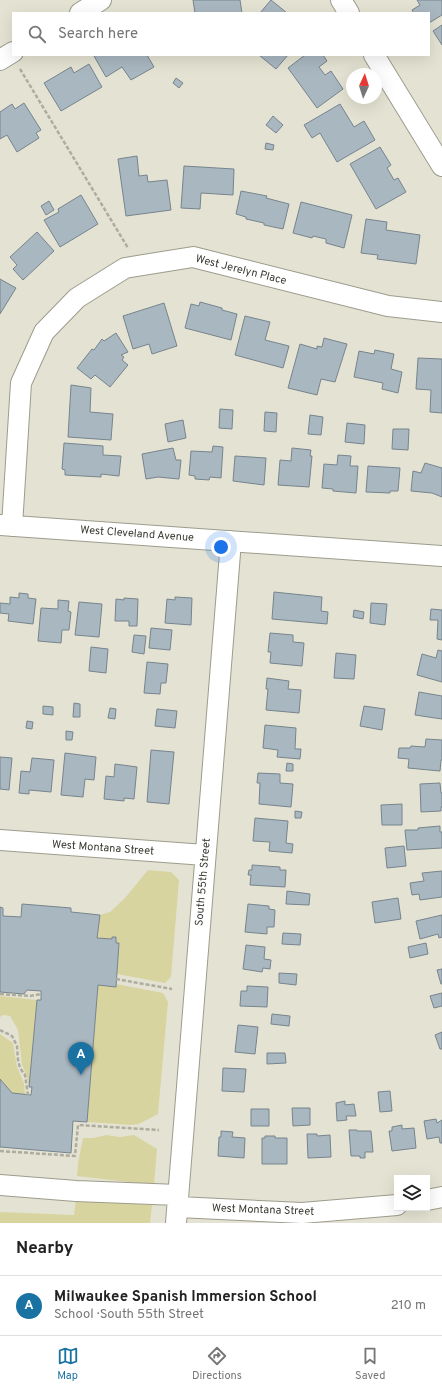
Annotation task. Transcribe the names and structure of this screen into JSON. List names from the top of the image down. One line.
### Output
{"streets":{"street":["West Jerelyn Place","West Cleveland Avenue","West Montana Street","South 55th Street"]},"crossings":[["West Jerelyn Place","West Cleveland Avenue"],["West Cleveland Avenue","South 55th Street"],["West Montana Street","South 55th Street"]],"north":"top","page":{"search":"Search here","pins":"A","heading":"Nearby","list":[{"mark":"A","name":"Milwaukee Spanish Immersion School","note":"School · South 55th Street","value":"210 m"}],"nav":["Map","Directions","Saved"]}}
